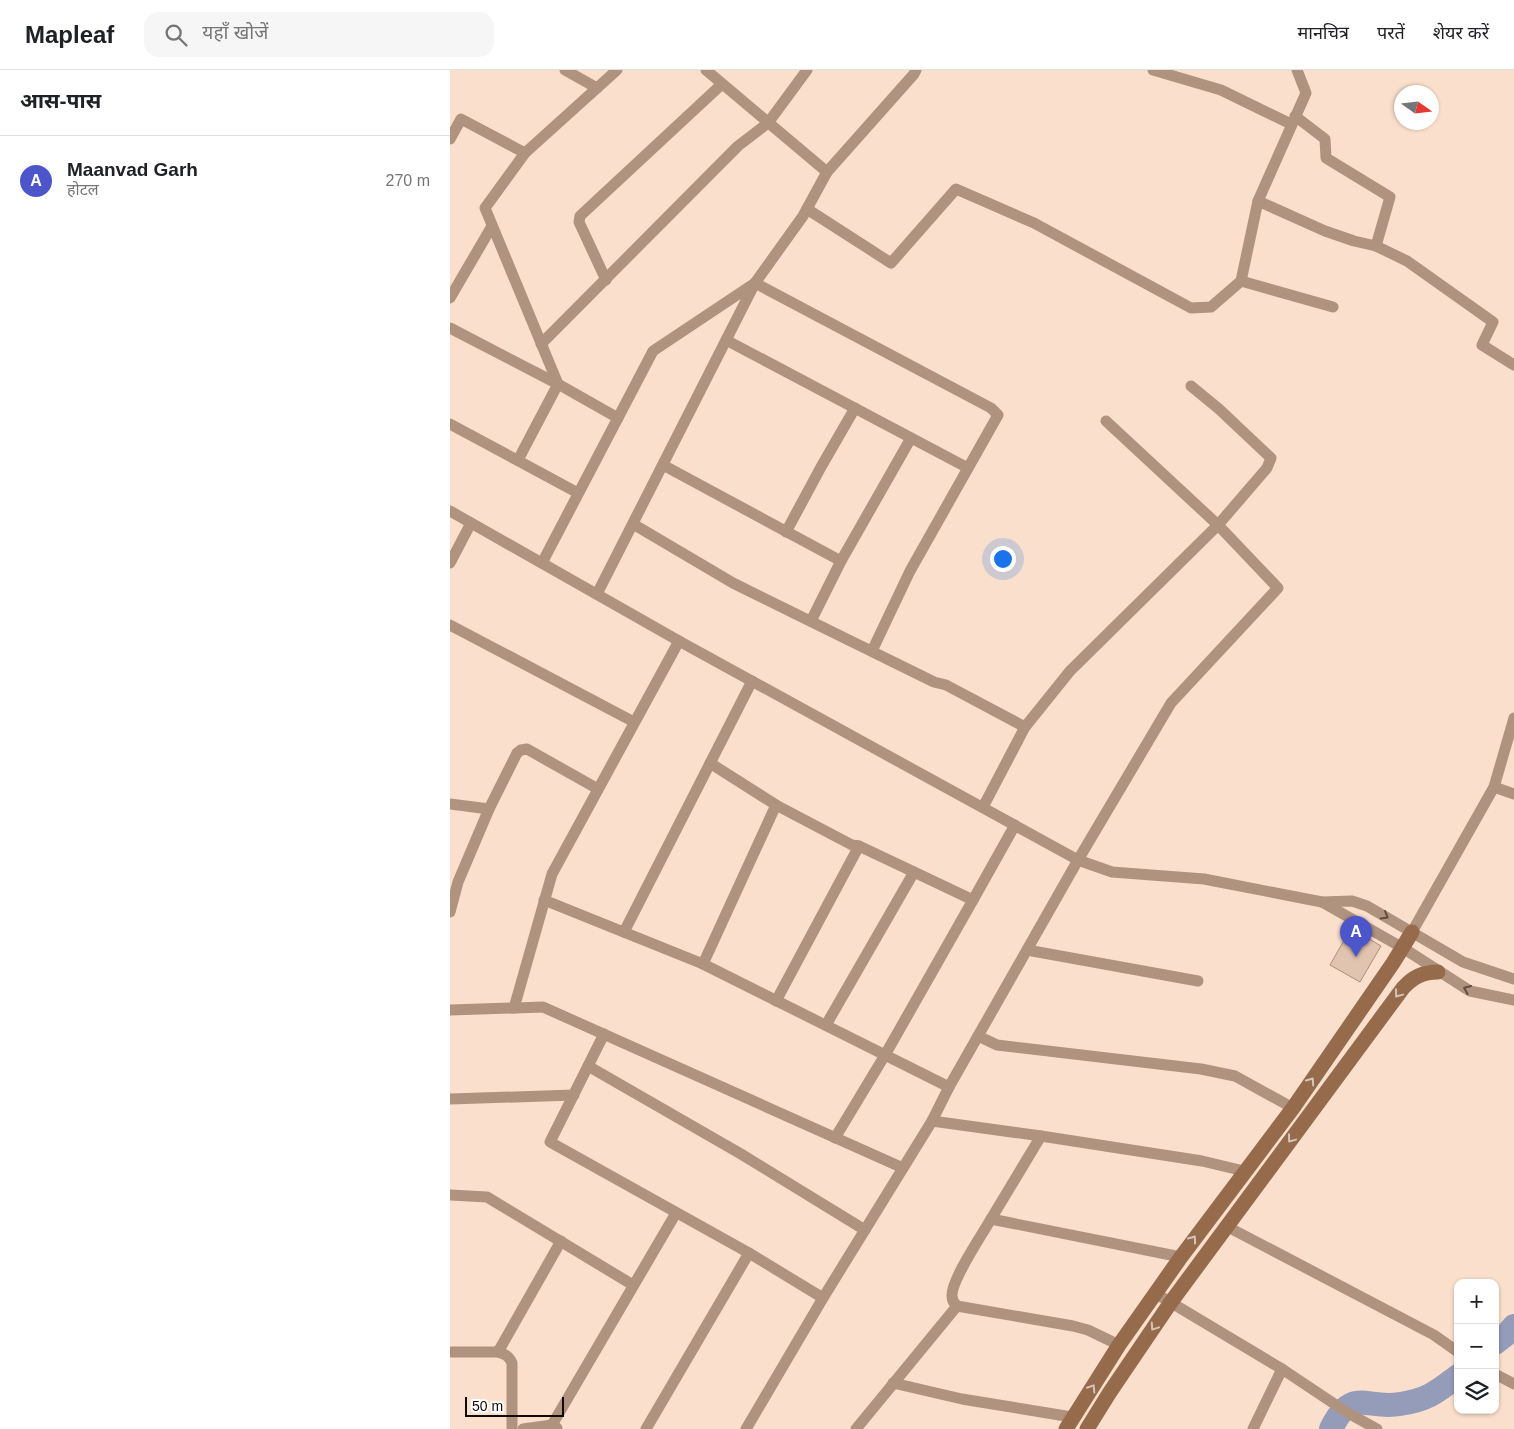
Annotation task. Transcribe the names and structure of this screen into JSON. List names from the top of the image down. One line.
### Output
{"scale_bar":"50 m","north":"right","page":{"header":"Mapleaf","search":"यहाँ खोजें","nav":["मानचित्र","परतें","शेयर करें"],"heading":"आस-पास","list":[{"mark":"A","name":"Maanvad Garh","note":"होटल","value":"270 m"}],"pins":"A","map_buttons":["+","−"],"scale":"50 m"}}
